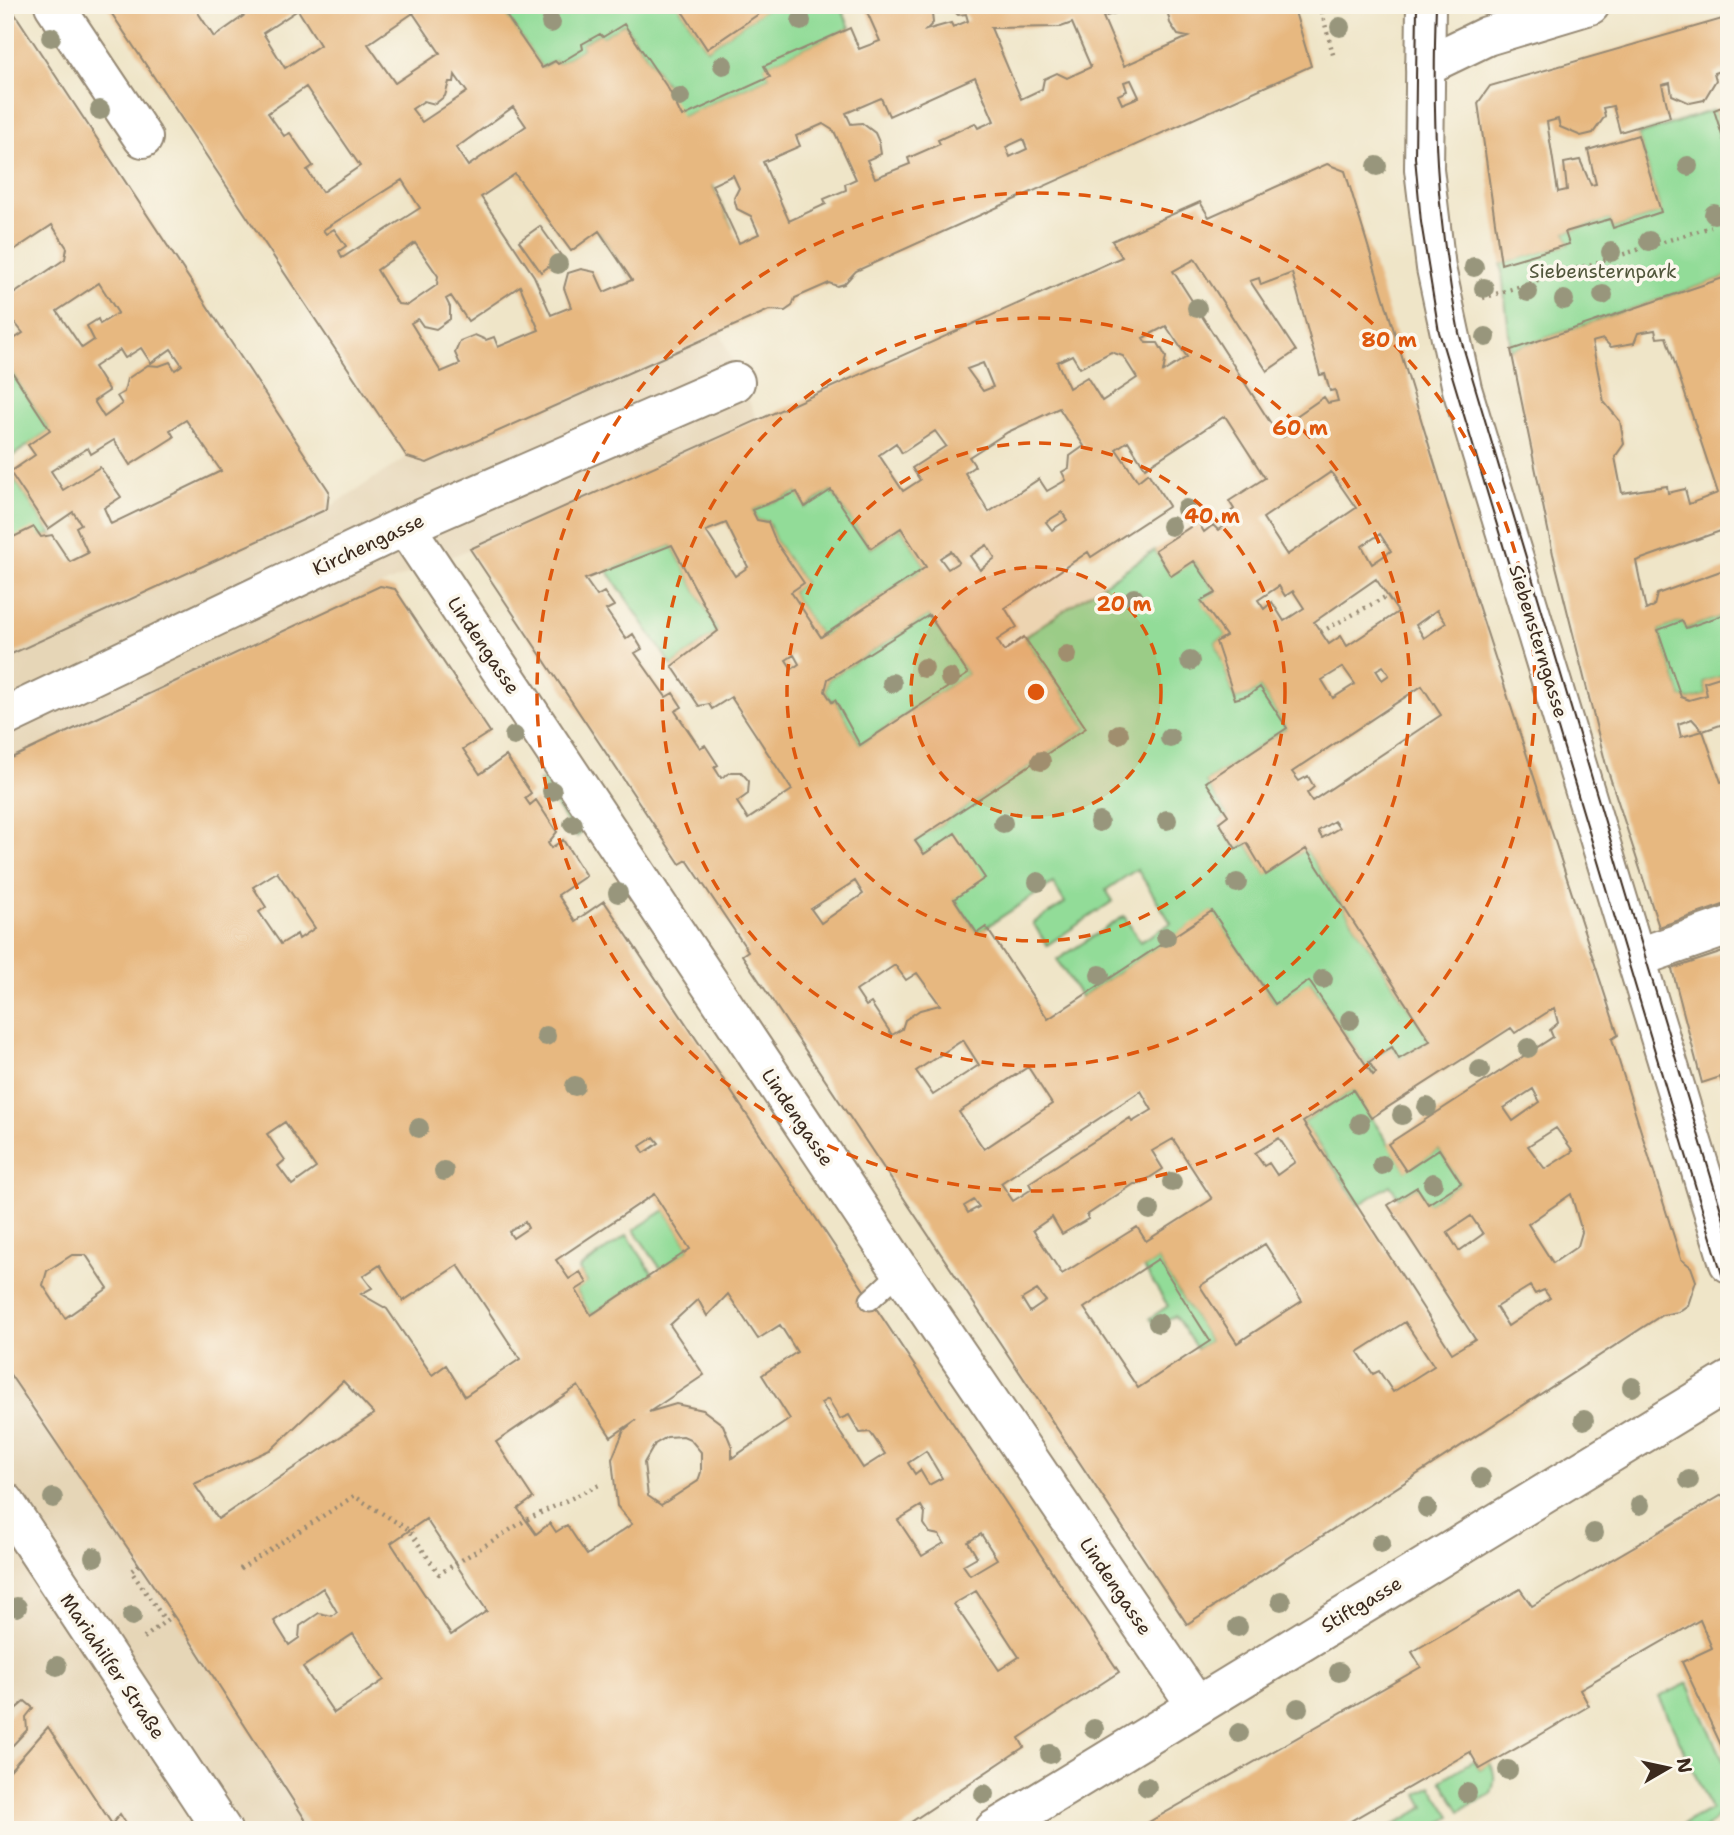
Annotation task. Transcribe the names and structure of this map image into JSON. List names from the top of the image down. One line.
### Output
{"streets":{"street":["Kirchengasse","Siebensterngasse","Lindengasse","Stiftgasse","Mariahilfer Straße"]},"crossings":[["Kirchengasse","Lindengasse"],["Lindengasse","Stiftgasse"]],"parks":["Siebensternpark"],"north":"right","rings":["80 m","60 m","40 m","20 m"]}
